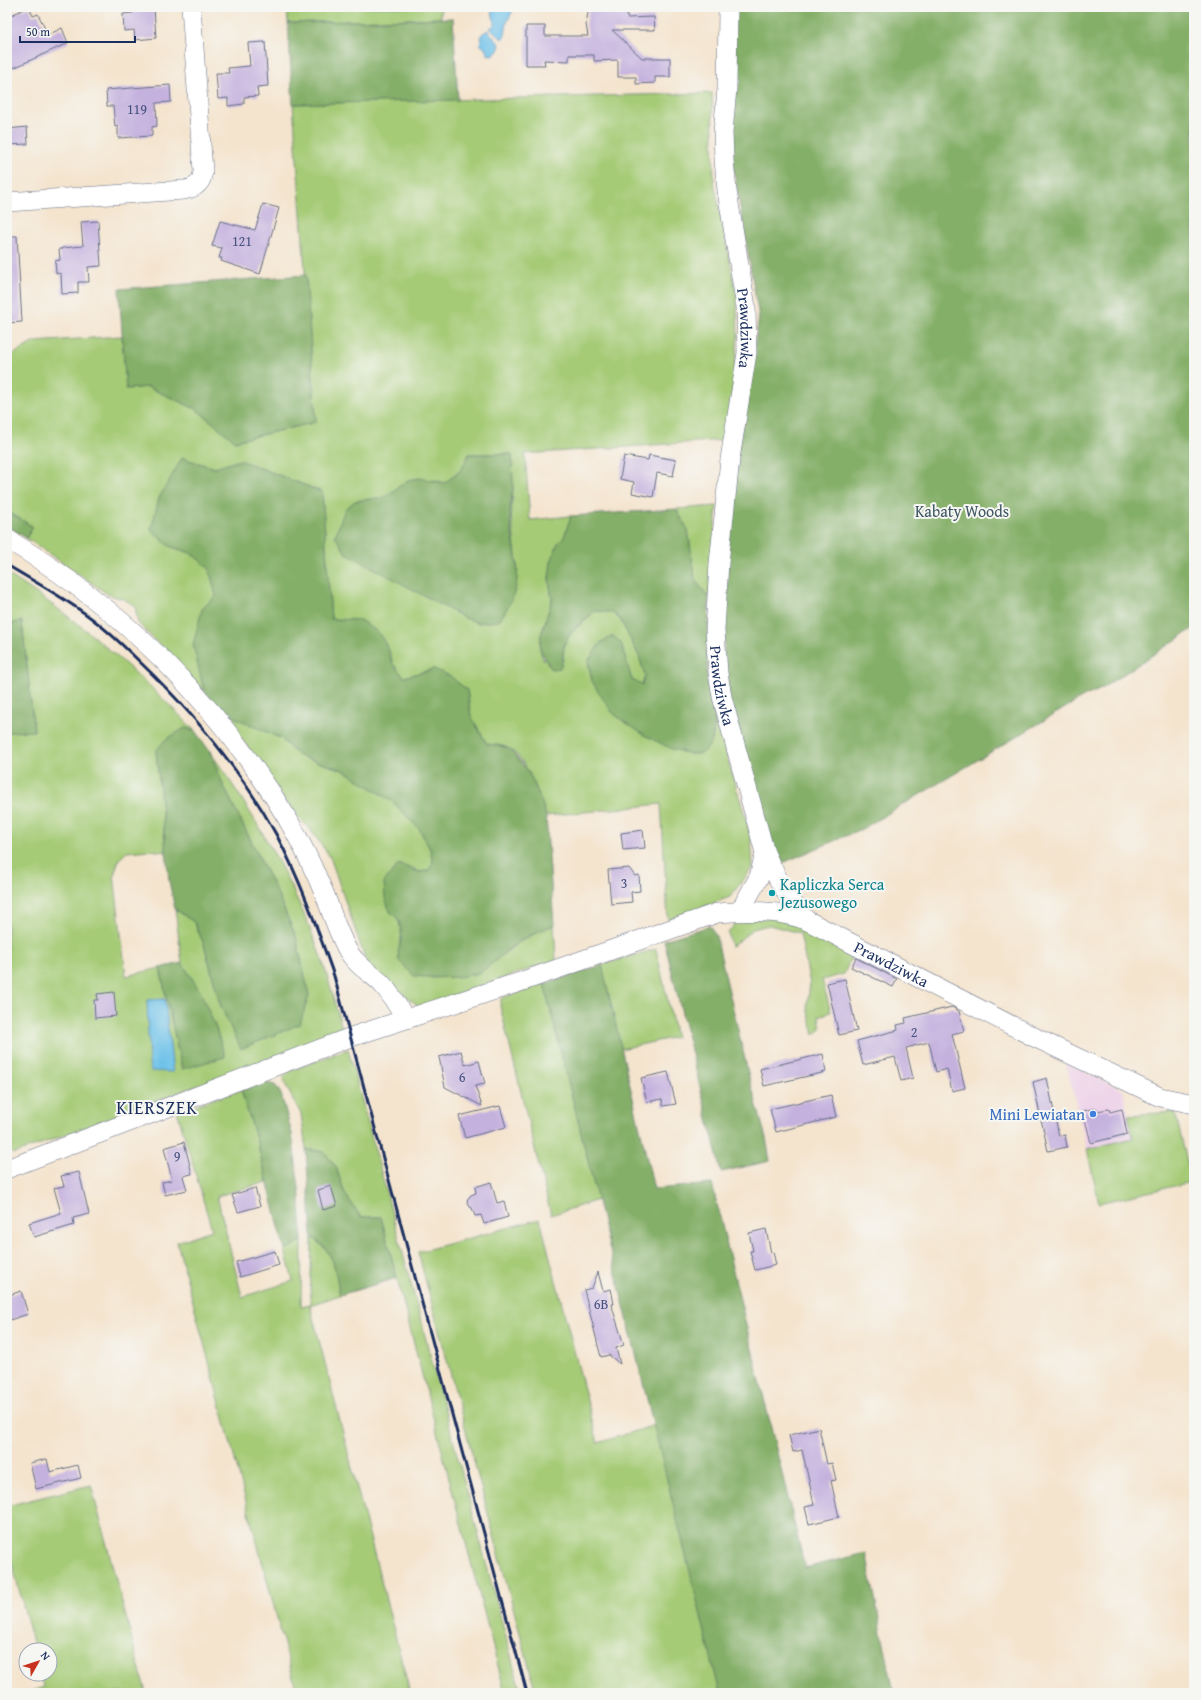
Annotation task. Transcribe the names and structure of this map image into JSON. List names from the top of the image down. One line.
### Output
{"streets":{"street":["Prawdziwka"]},"districts":["KIERSZEK"],"parks":["Kabaty Woods"],"places":["Kapliczka Serca Jezusowego","Mini Lewiatan"],"house_numbers":["119","121","3","2","6","9","6B"],"scale_bar":"50 m","north":"top right"}
